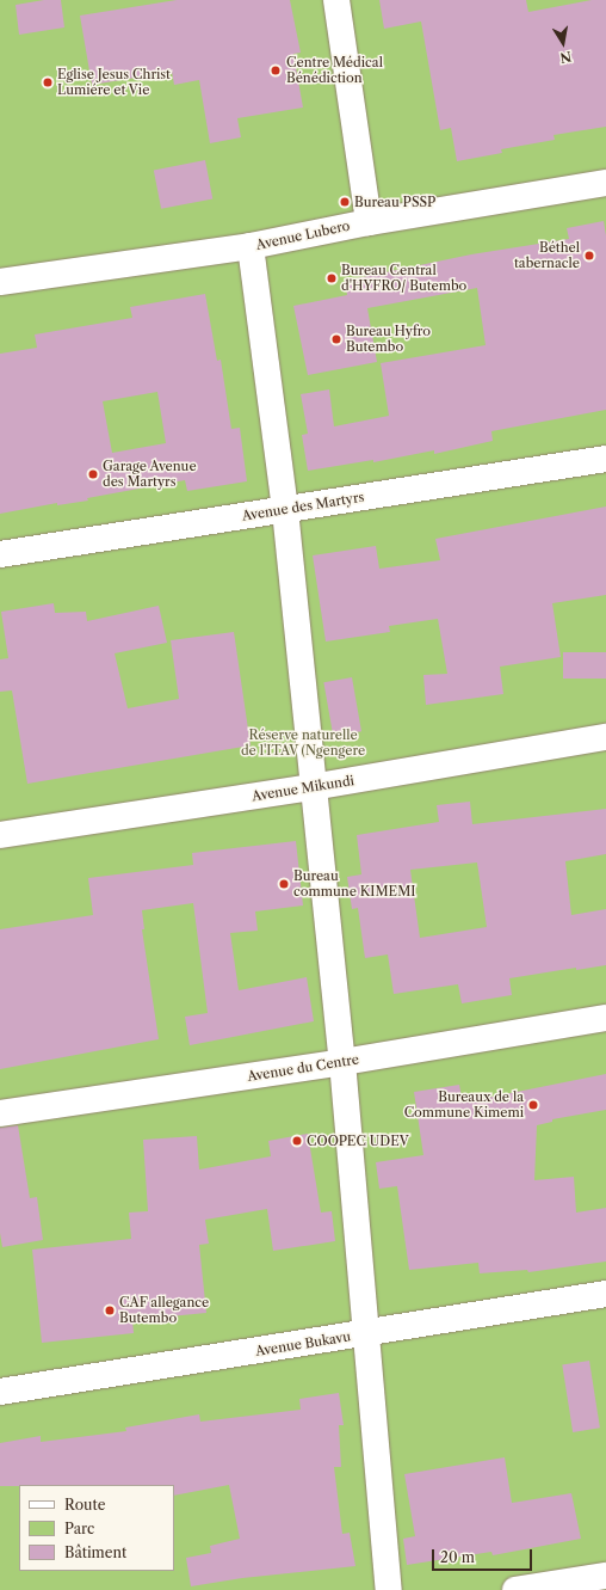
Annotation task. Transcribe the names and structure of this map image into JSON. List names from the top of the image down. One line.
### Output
{"streets":{"street":["Avenue Lubero","Avenue des Martyrs","Avenue Mikundi","Avenue du Centre","Avenue Bukavu"]},"parks":["Réserve naturelle de l'ITAV (Ngengere"],"places":["Centre Médical Bénédiction","Eglise Jesus Christ Lumiére et Vie","Bureau PSSP","Béthel tabernacle","Bureau Central d'HYFRO/ Butembo","Bureau Hyfro Butembo","Garage Avenue des Martyrs","Bureau commune KIMEMI","Bureaux de la Commune Kimemi","COOPEC UDEV","CAF allegance Butembo"],"legend":["Route","Parc","Bâtiment"],"scale_bar":"20 m","north":"bottom"}
